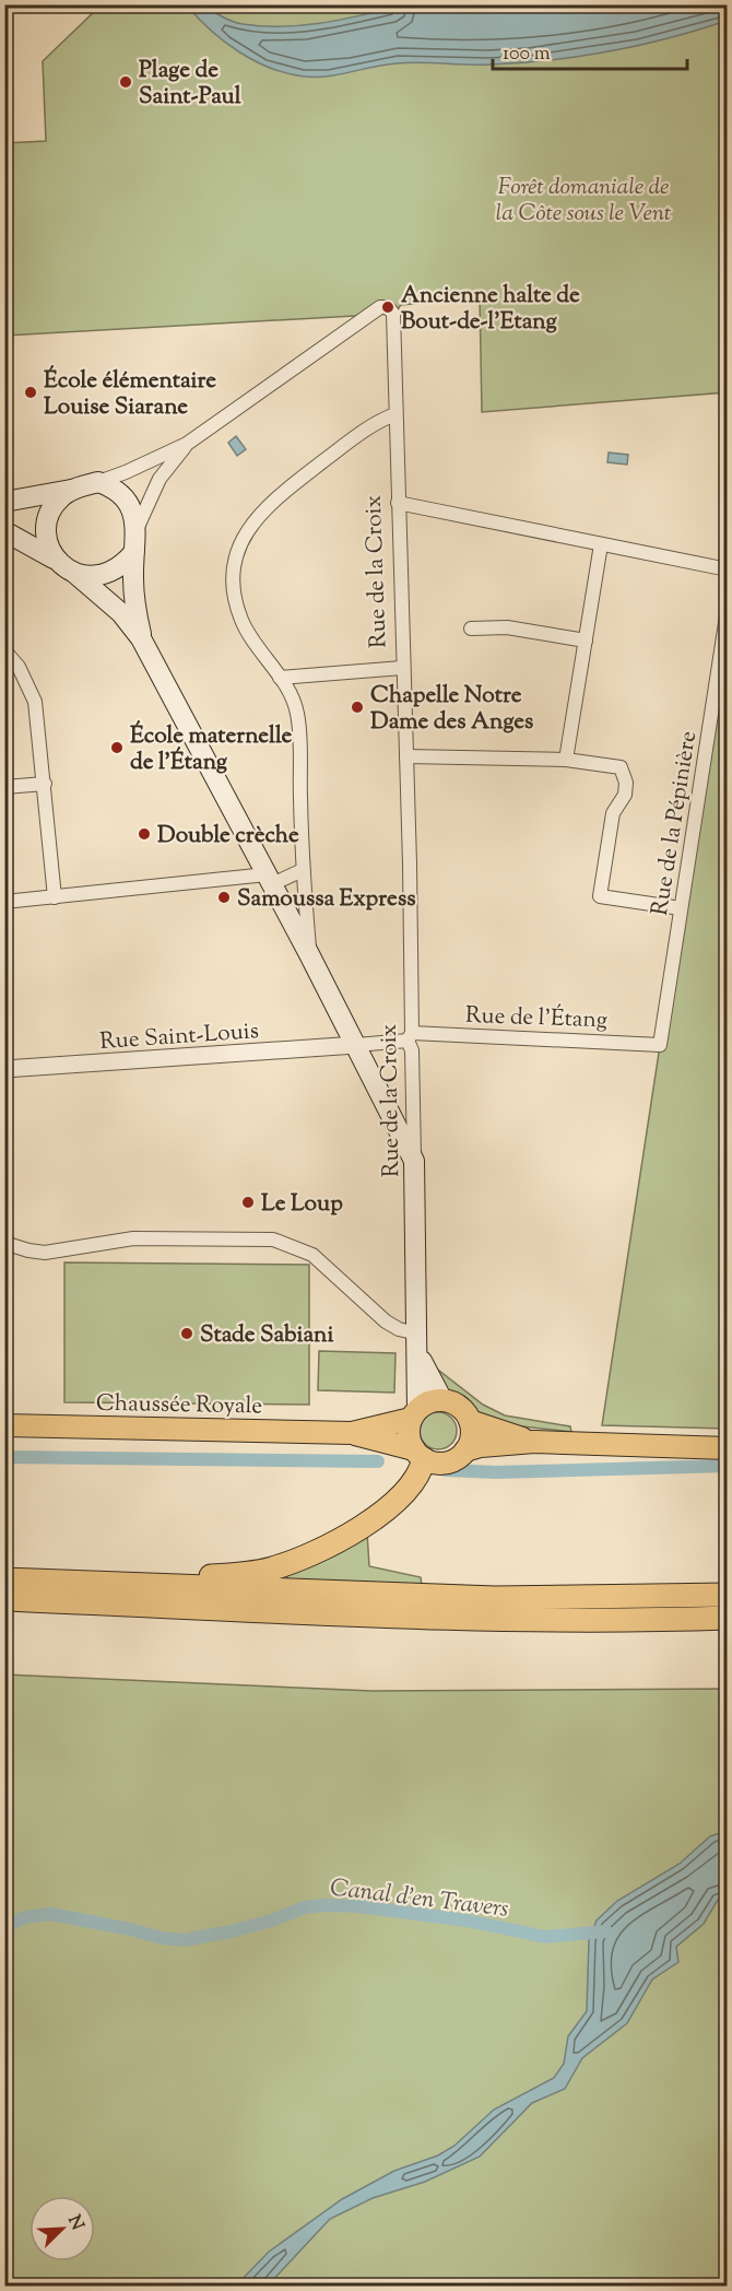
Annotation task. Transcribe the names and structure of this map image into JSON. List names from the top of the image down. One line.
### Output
{"streets":{"main road":["Rue de la Croix","Chaussée Royale"],"street":["Rue de la Pépinière","Rue de l'Étang","Rue Saint-Louis"]},"crossings":[["Rue de la Croix","Rue de l'Étang"],["Rue de la Croix","Chaussée Royale"],["Rue de la Pépinière","Rue de l'Étang"],["Rue de l'Étang","Rue Saint-Louis"]],"water":["Canal d'en Travers"],"parks":["Forêt domaniale de la Côte sous le Vent"],"places":["Plage de Saint-Paul","Ancienne halte de Bout-de-l'Etang","École élémentaire Louise Siarane","Chapelle Notre Dame des Anges","École maternelle de l'Étang","Double crèche","Samoussa Express","Le Loup","Stade Sabiani"],"scale_bar":"100 m","north":"top right"}
